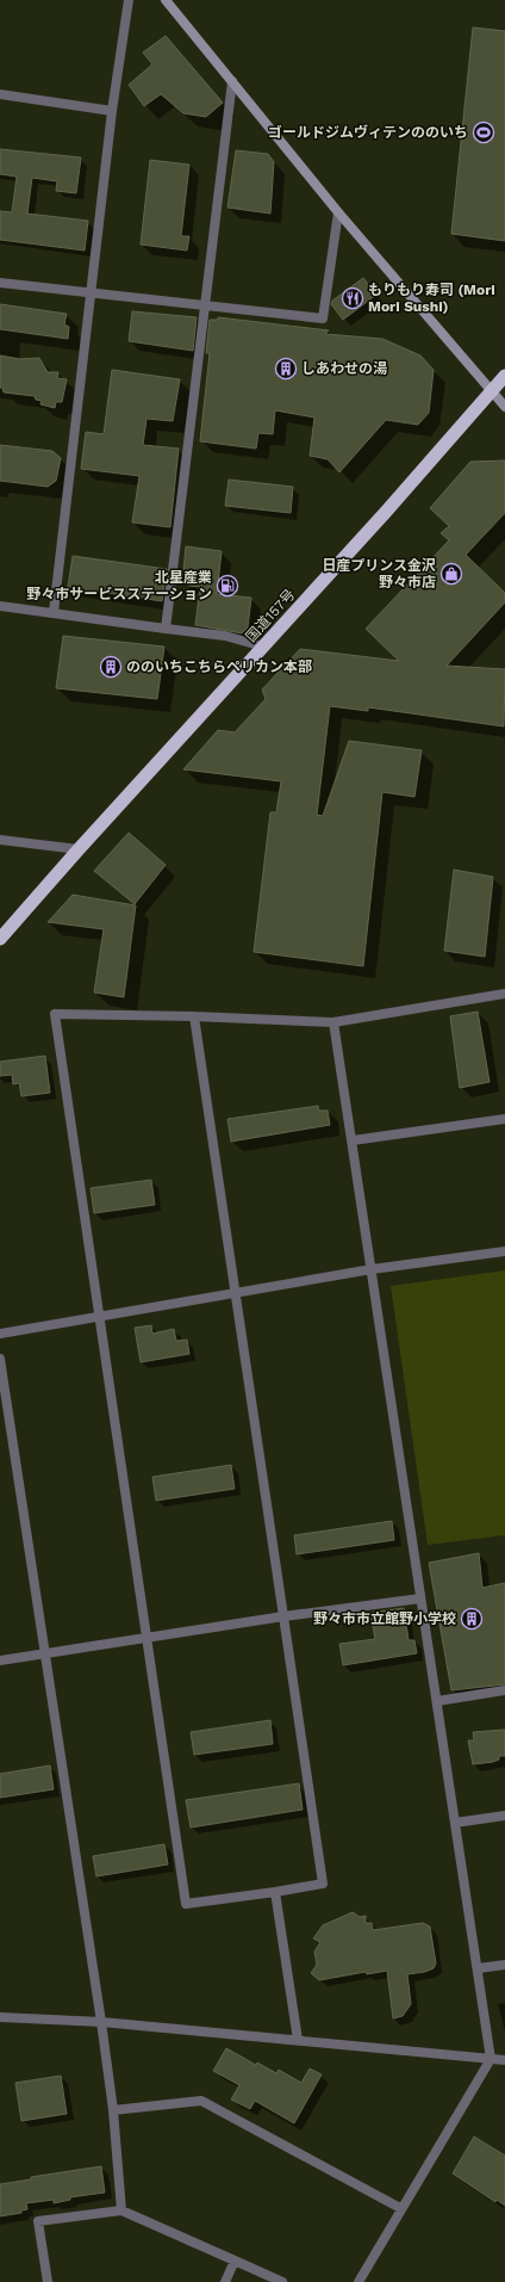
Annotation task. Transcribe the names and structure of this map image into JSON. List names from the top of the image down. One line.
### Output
{"streets":{"highway":["国道157号"]},"places":{"sports":["ゴールドジムヴィテンののいち"],"restaurant":["もりもり寿司 (Mori Mori Sushi)"],"building":["しあわせの湯","ののいちこちらペリカン本部","野々市市立館野小学校"],"shop":["日産プリンス金沢 野々市店"],"fuel station":["北星産業 野々市サービスステーション"]}}
